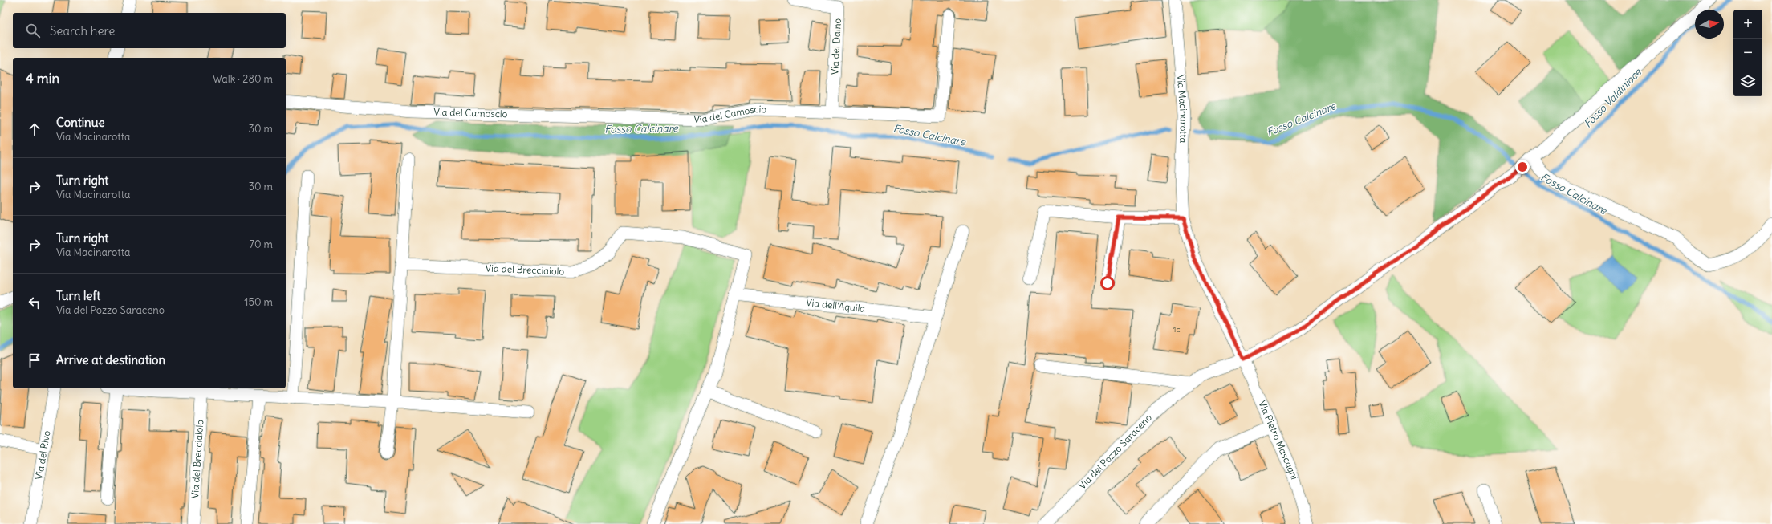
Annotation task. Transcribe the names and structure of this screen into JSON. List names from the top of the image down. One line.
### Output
{"streets":{"street":["Via del Daino","Via Macinarotta","Via del Camoscio","Via del Brecciaiolo","Via dell'Aquila","Via Pietro Mascagni","Via del Pozzo Saraceno","Via del Rivo"]},"crossings":[["Via del Daino","Via del Camoscio"],["Via Macinarotta","Via Pietro Mascagni"],["Via Macinarotta","Via del Pozzo Saraceno"],["Via del Brecciaiolo","Via dell'Aquila"],["Via Pietro Mascagni","Via del Pozzo Saraceno"]],"water":["Fosso Valdinioce","Fosso Calcinare"],"house_numbers":["1c"],"north":"right","page":{"map_buttons":["+","−"],"search":"Search here","heading":["4 min","Walk · 280 m"],"list":[["Continue","Via Macinarotta","30 m"],["Turn right","Via Macinarotta","30 m"],["Turn right","Via Macinarotta","70 m"],["Turn left","Via del Pozzo Saraceno","150 m"],"Arrive at destination"]}}
